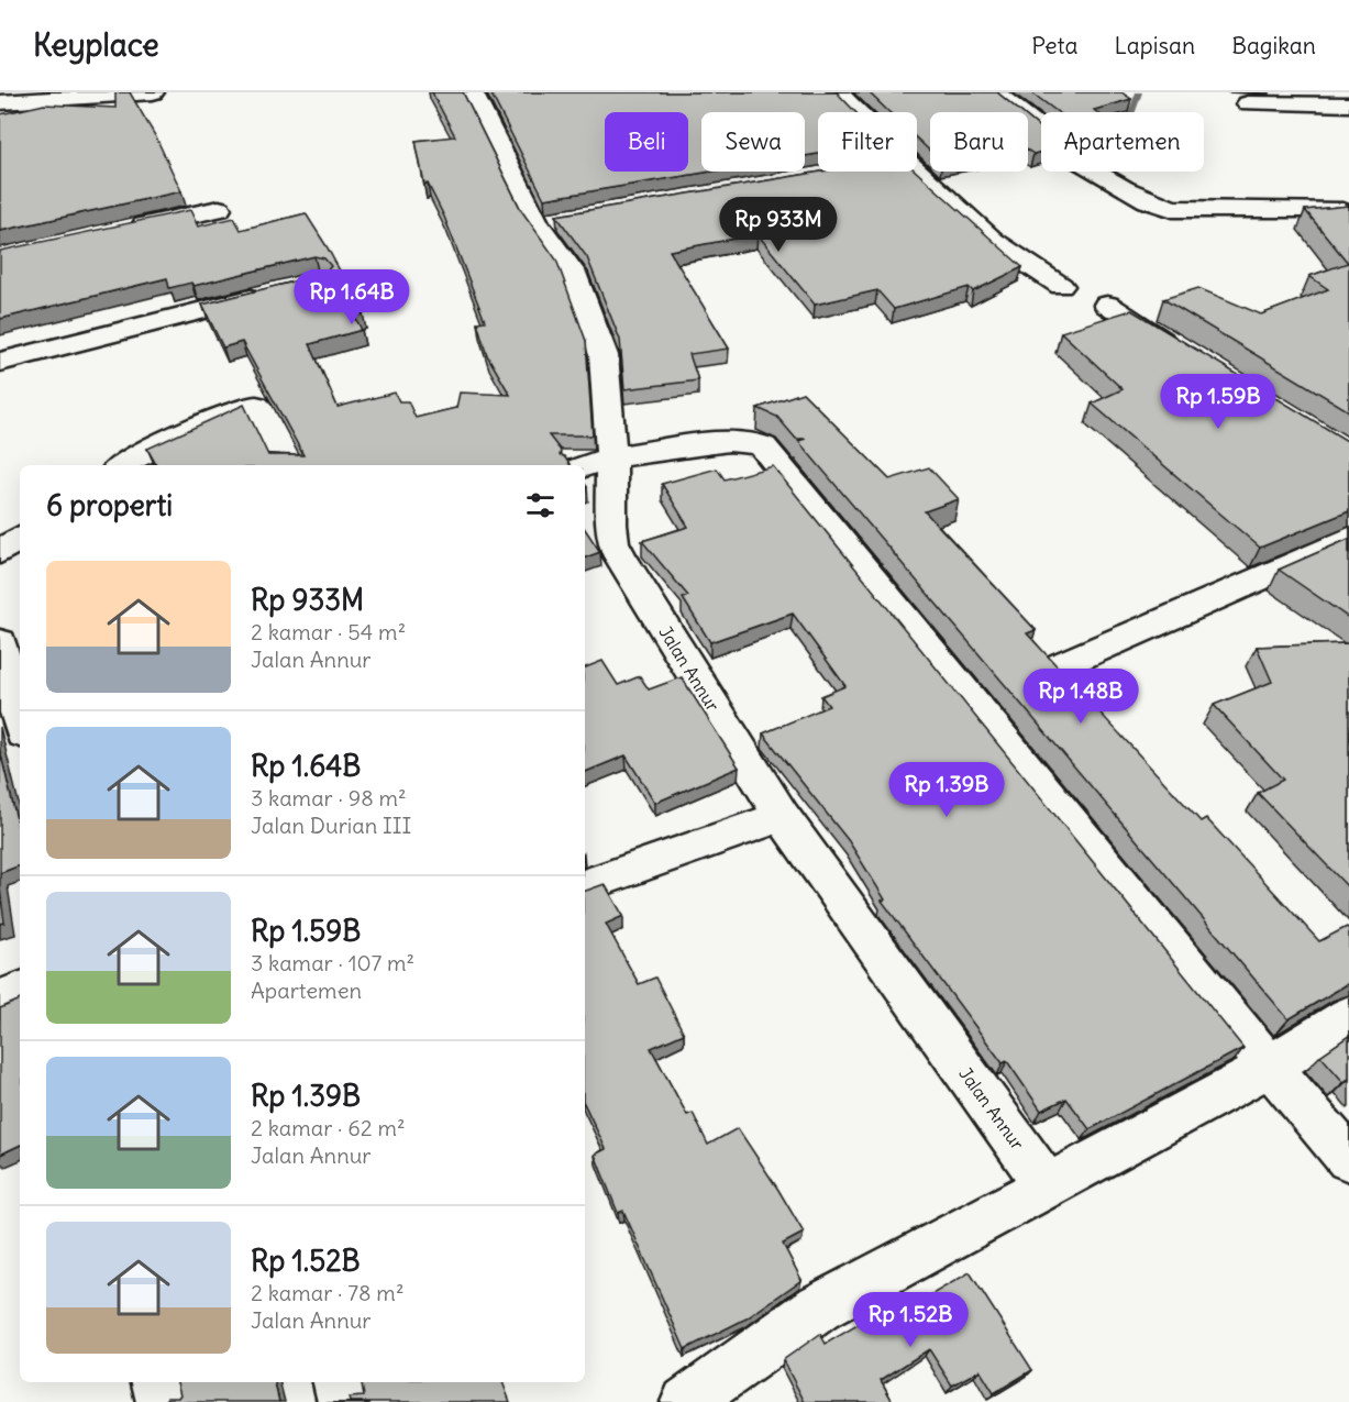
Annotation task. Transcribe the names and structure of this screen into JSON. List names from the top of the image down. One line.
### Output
{"streets":{"street":["Jalan Annur"]},"page":{"header":"Keyplace","nav":["Peta","Lapisan","Bagikan"],"chip":["Beli","Sewa","Filter","Baru","Apartemen"],"price":["Rp 933M","Rp 1.64B","Rp 1.59B","Rp 1.48B","Rp 1.39B","Rp 1.52B"],"heading":"6 properti","list":[{"name":"Rp 933M","note":"2 kamar · 54 m² · Jalan Annur"},{"name":"Rp 1.64B","note":"3 kamar · 98 m² · Jalan Durian III"},{"name":"Rp 1.59B","note":"3 kamar · 107 m² · Apartemen"},{"name":"Rp 1.39B","note":"2 kamar · 62 m² · Jalan Annur"},{"name":"Rp 1.52B","note":"2 kamar · 78 m² · Jalan Annur"}]}}
